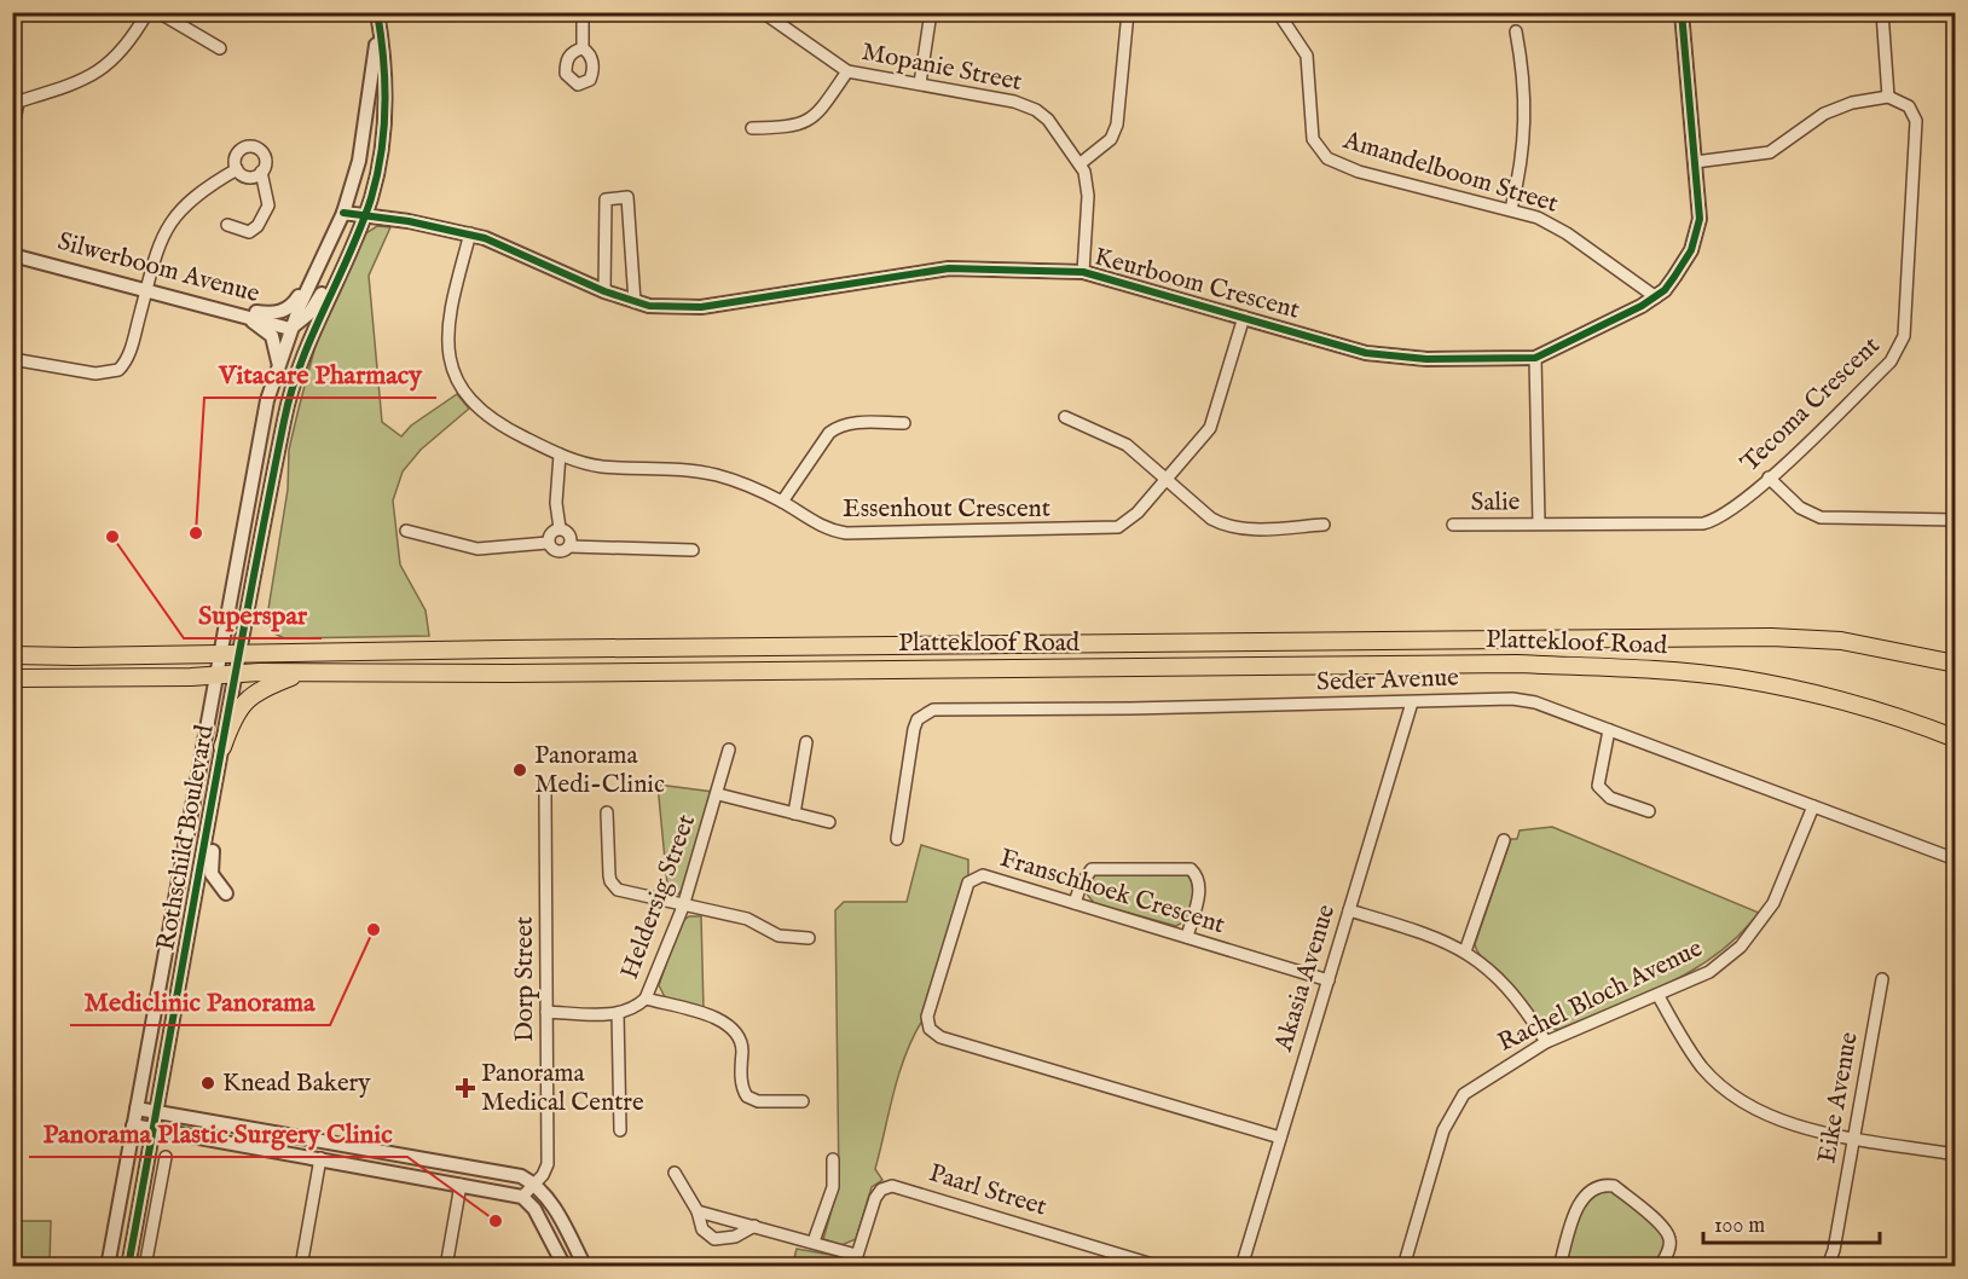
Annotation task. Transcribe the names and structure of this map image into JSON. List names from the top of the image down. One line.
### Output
{"streets":{"main road":["Plattekloof Road"],"street":["Mopanie Street","Amandelboom Street","Silwerboom Avenue","Keurboom Crescent","Tecoma Crescent","Salie","Essenhout Crescent","Seder Avenue","Rothschild Boulevard","Franschhoek Crescent","Heldersig Street","Akasia Avenue","Dorp Street","Rachel Bloch Avenue","Eike Avenue","Paarl Street"]},"crossings":[["Mopanie Street","Keurboom Crescent"],["Amandelboom Street","Keurboom Crescent"],["Silwerboom Avenue","Rothschild Boulevard"],["Keurboom Crescent","Essenhout Crescent"],["Tecoma Crescent","Salie"],["Plattekloof Road","Rothschild Boulevard"],["Seder Avenue","Akasia Avenue"],["Seder Avenue","Rachel Bloch Avenue"],["Franschhoek Crescent","Akasia Avenue"],["Heldersig Street","Dorp Street"]],"places":{"other":["Vitacare Pharmacy","Superspar","Panorama Medi-Clinic","Mediclinic Panorama","Knead Bakery","Panorama Plastic Surgery Clinic"],"health":["Panorama Medical Centre"]},"scale_bar":"100 m"}
